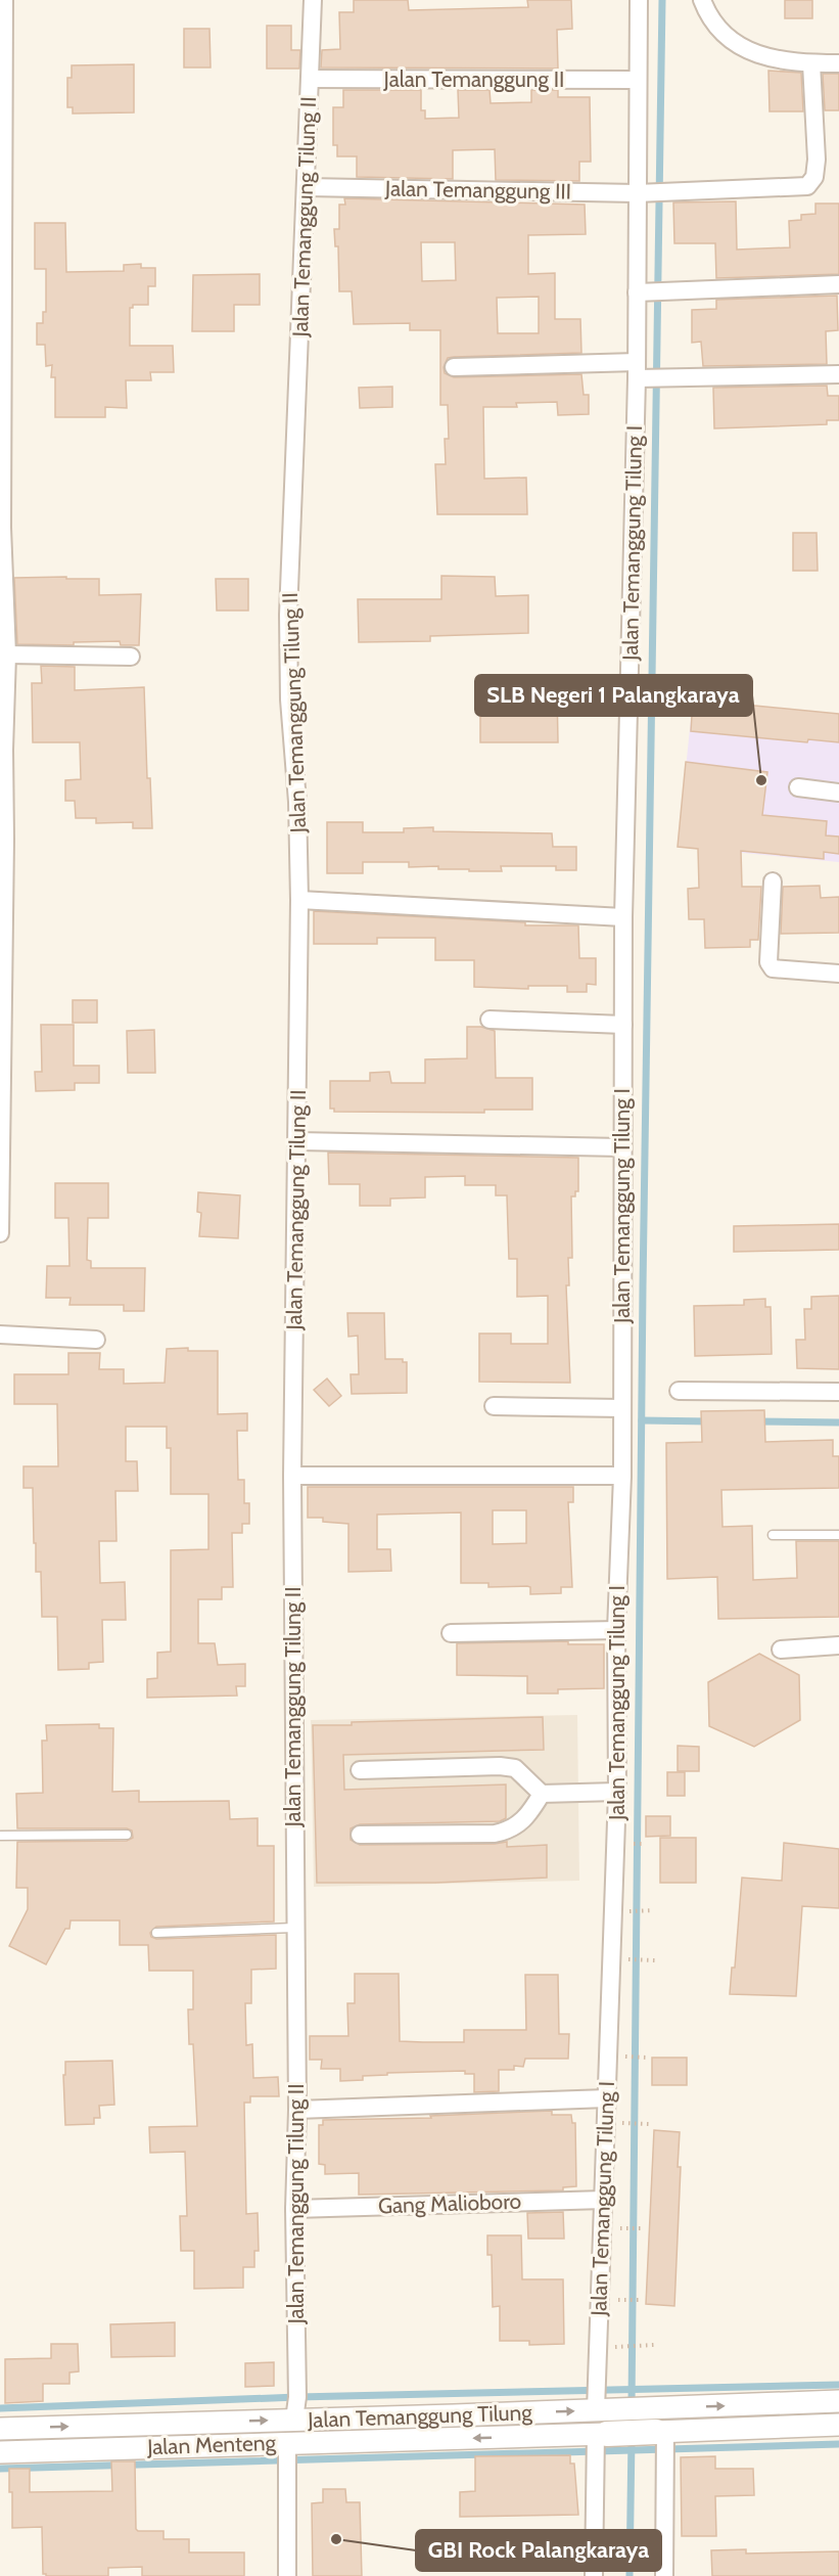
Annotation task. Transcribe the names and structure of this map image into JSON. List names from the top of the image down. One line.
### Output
{"streets":{"main road":["Jalan Temanggung Tilung"],"street":["Jalan Temanggung II","Jalan Temanggung III","Jalan Temanggung Tilung II","Jalan Temanggung Tilung I","Gang Malioboro","Jalan Menteng"]},"crossings":[["Jalan Temanggung II","Jalan Temanggung Tilung II"],["Jalan Temanggung II","Jalan Temanggung Tilung I"],["Jalan Temanggung III","Jalan Temanggung Tilung II"],["Jalan Temanggung III","Jalan Temanggung Tilung I"],["Jalan Temanggung Tilung II","Gang Malioboro"],["Jalan Temanggung Tilung II","Jalan Temanggung Tilung"],["Jalan Temanggung Tilung I","Gang Malioboro"],["Jalan Temanggung Tilung I","Jalan Temanggung Tilung"],["Jalan Temanggung Tilung I","Jalan Menteng"],["Jalan Temanggung Tilung","Jalan Menteng"]],"one_way":["Jalan Temanggung Tilung","Jalan Menteng"],"places":["SLB Negeri 1 Palangkaraya","GBI Rock Palangkaraya"]}
